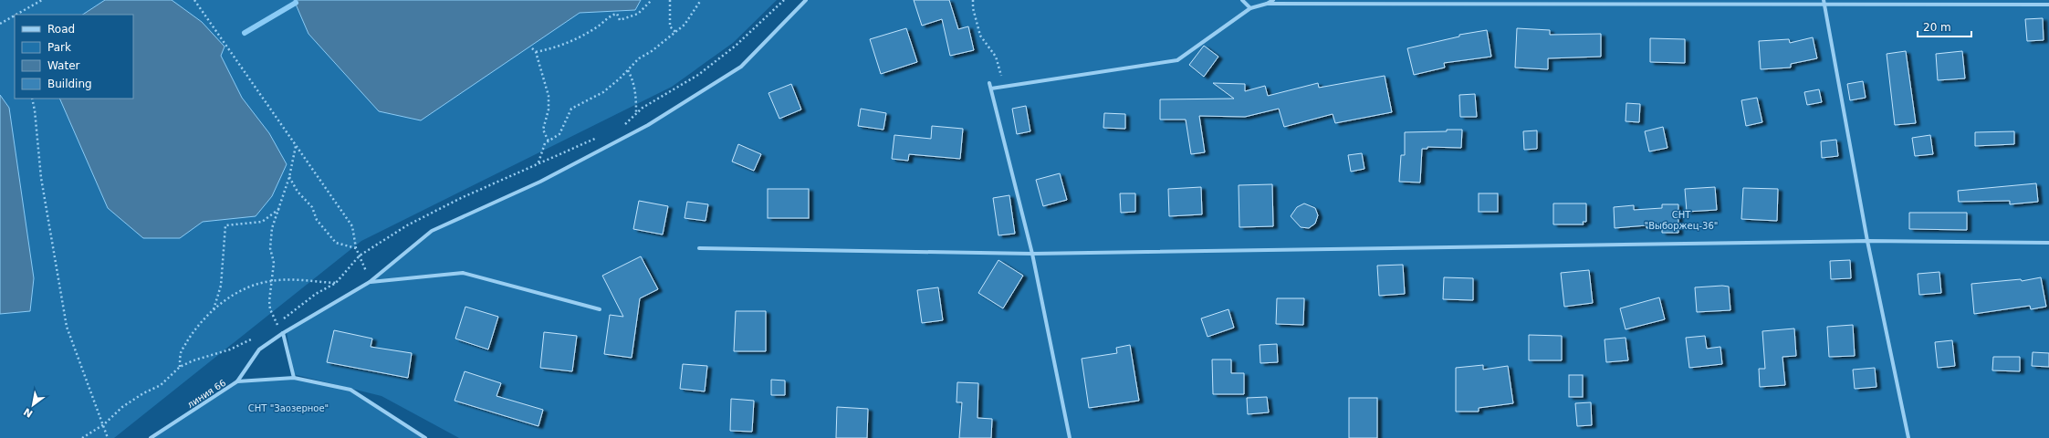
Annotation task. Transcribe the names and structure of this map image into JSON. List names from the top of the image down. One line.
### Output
{"streets":{"street":["линия 66"]},"parks":["СНТ \"Выборжец-36\"","СНТ \"Заозерное\""],"legend":["Road","Park","Water","Building"],"scale_bar":"20 m","north":"bottom left"}
